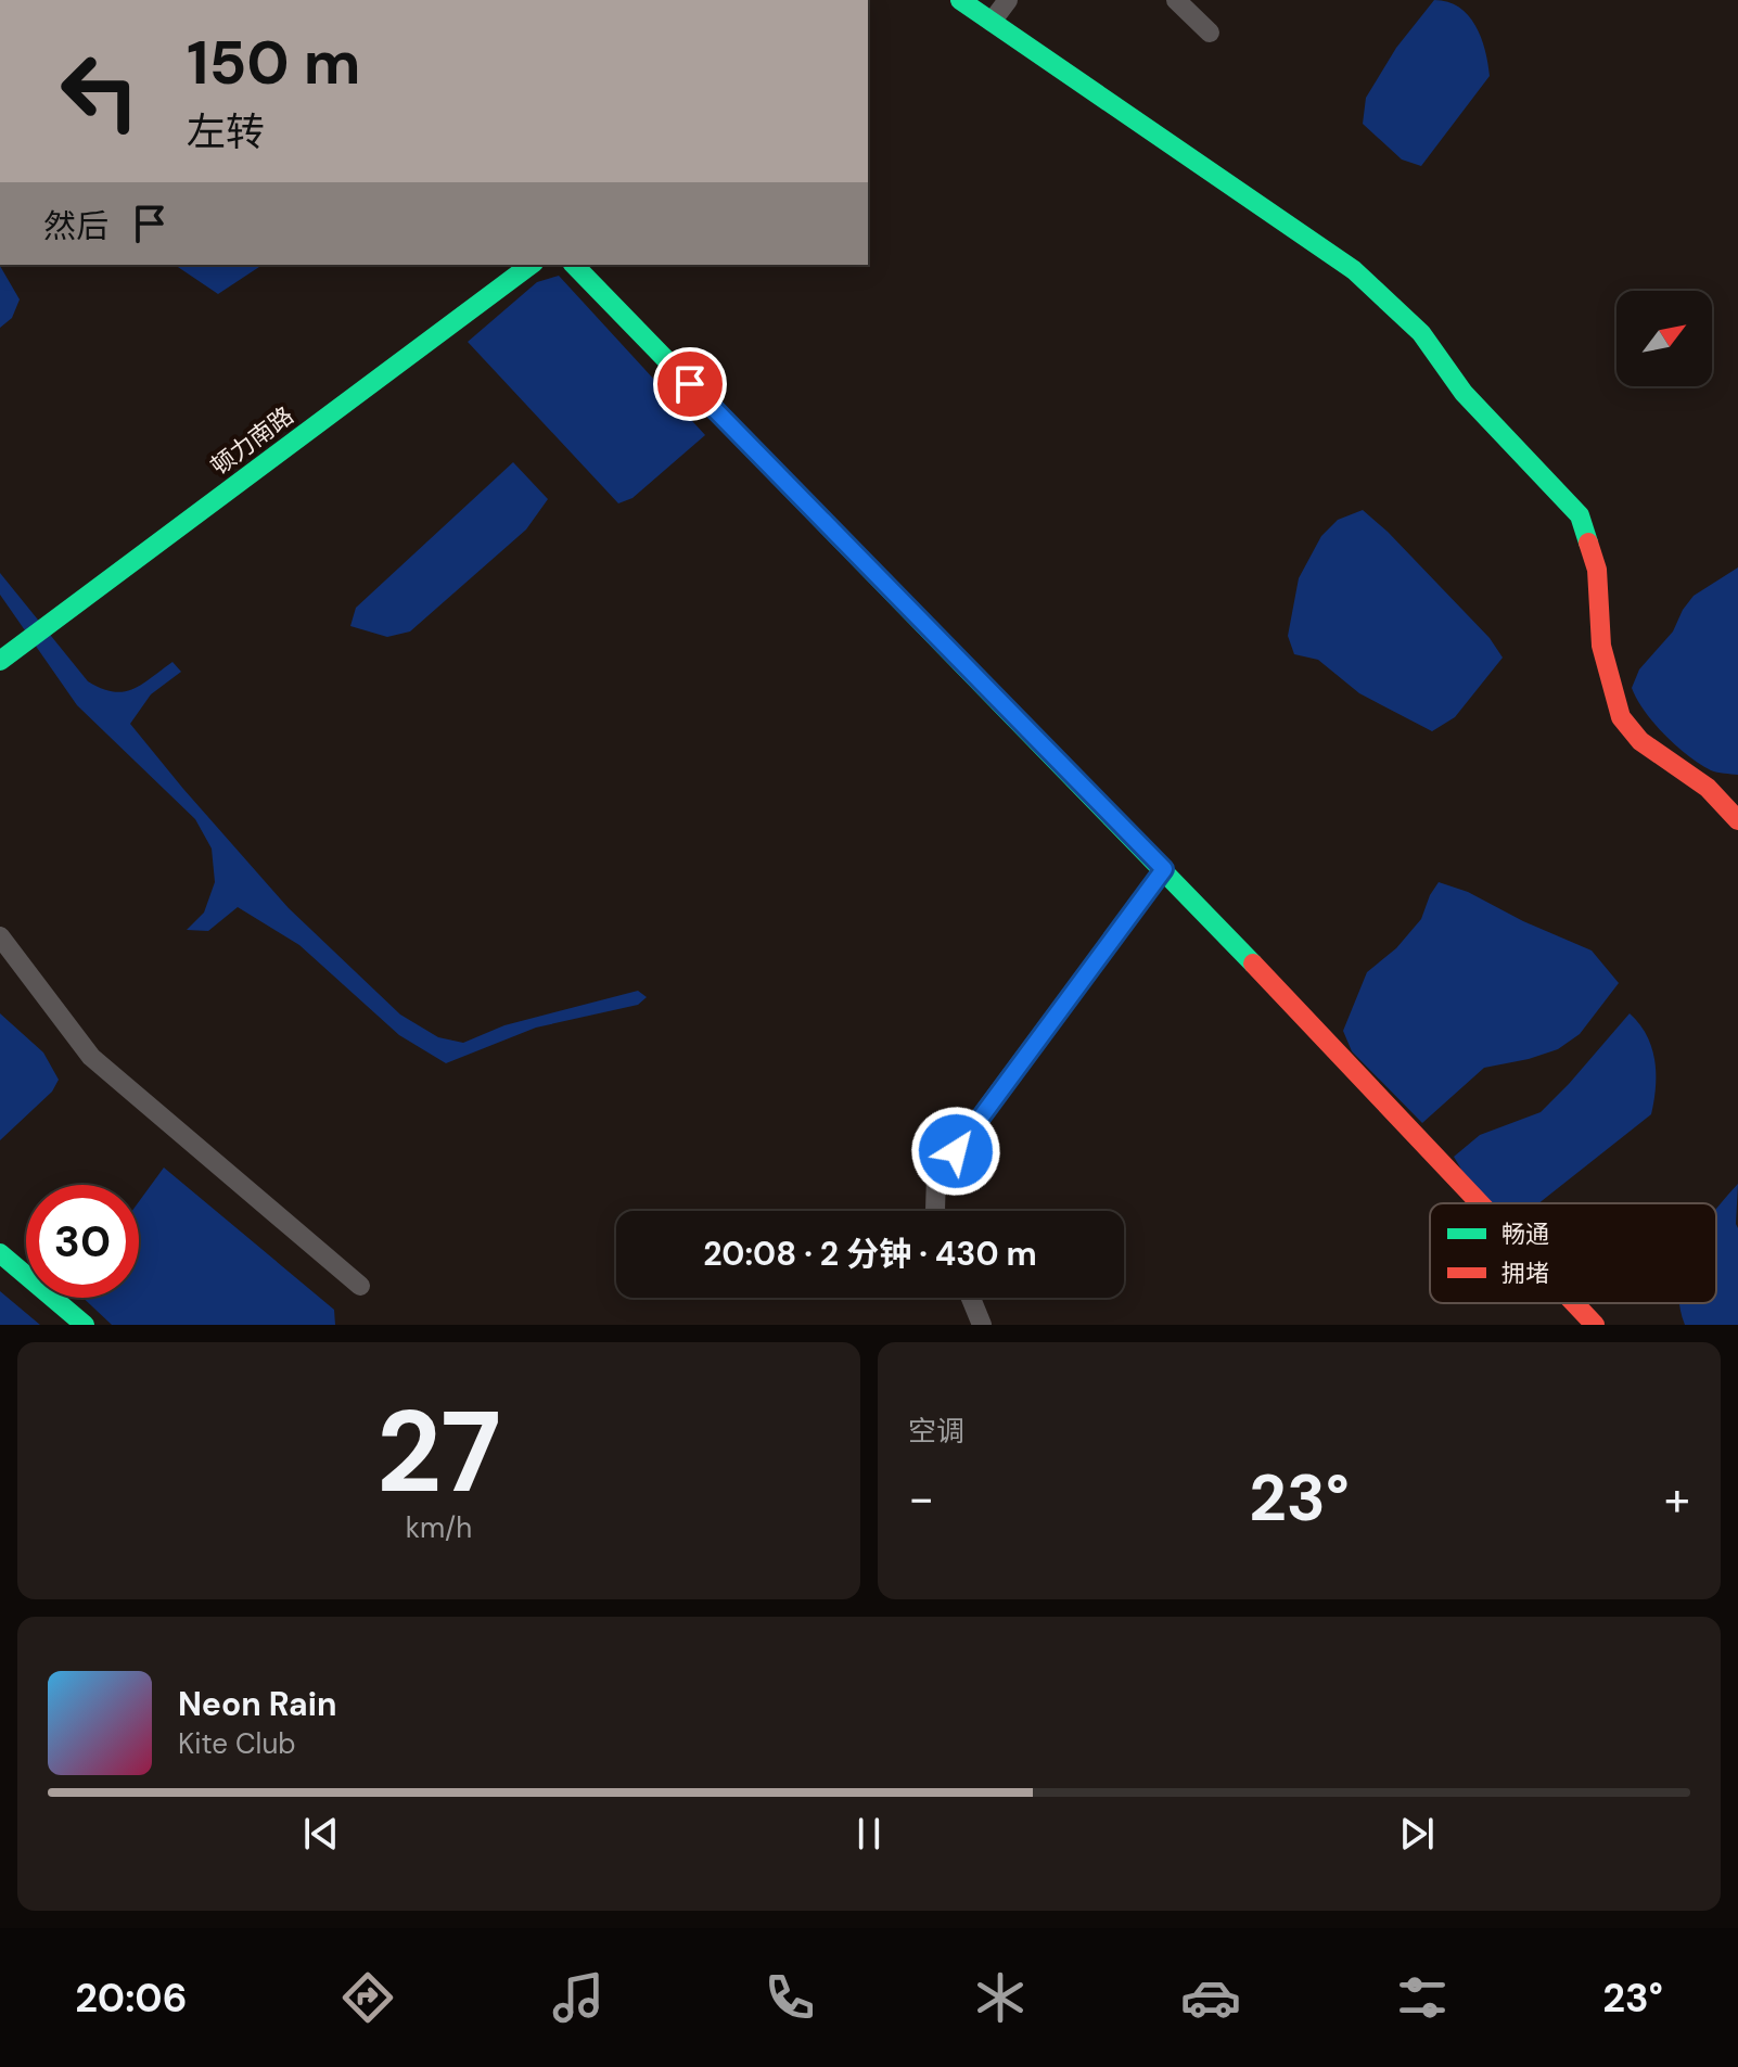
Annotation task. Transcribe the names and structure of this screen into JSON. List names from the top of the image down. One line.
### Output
{"streets":{"street":["顿力南路"]},"legend":["畅通","拥堵"],"north":"top right","page":{"turn":["150 m","左转"],"then":"然后","limit":"30","trip":"20:08 · 2 分钟 · 430 m","tile":[["27","km/h"],"空调"],"heat":["−","23°","+"],"song":["Neon Rain","Kite Club"],"tabs":["20:06","23°"]}}
